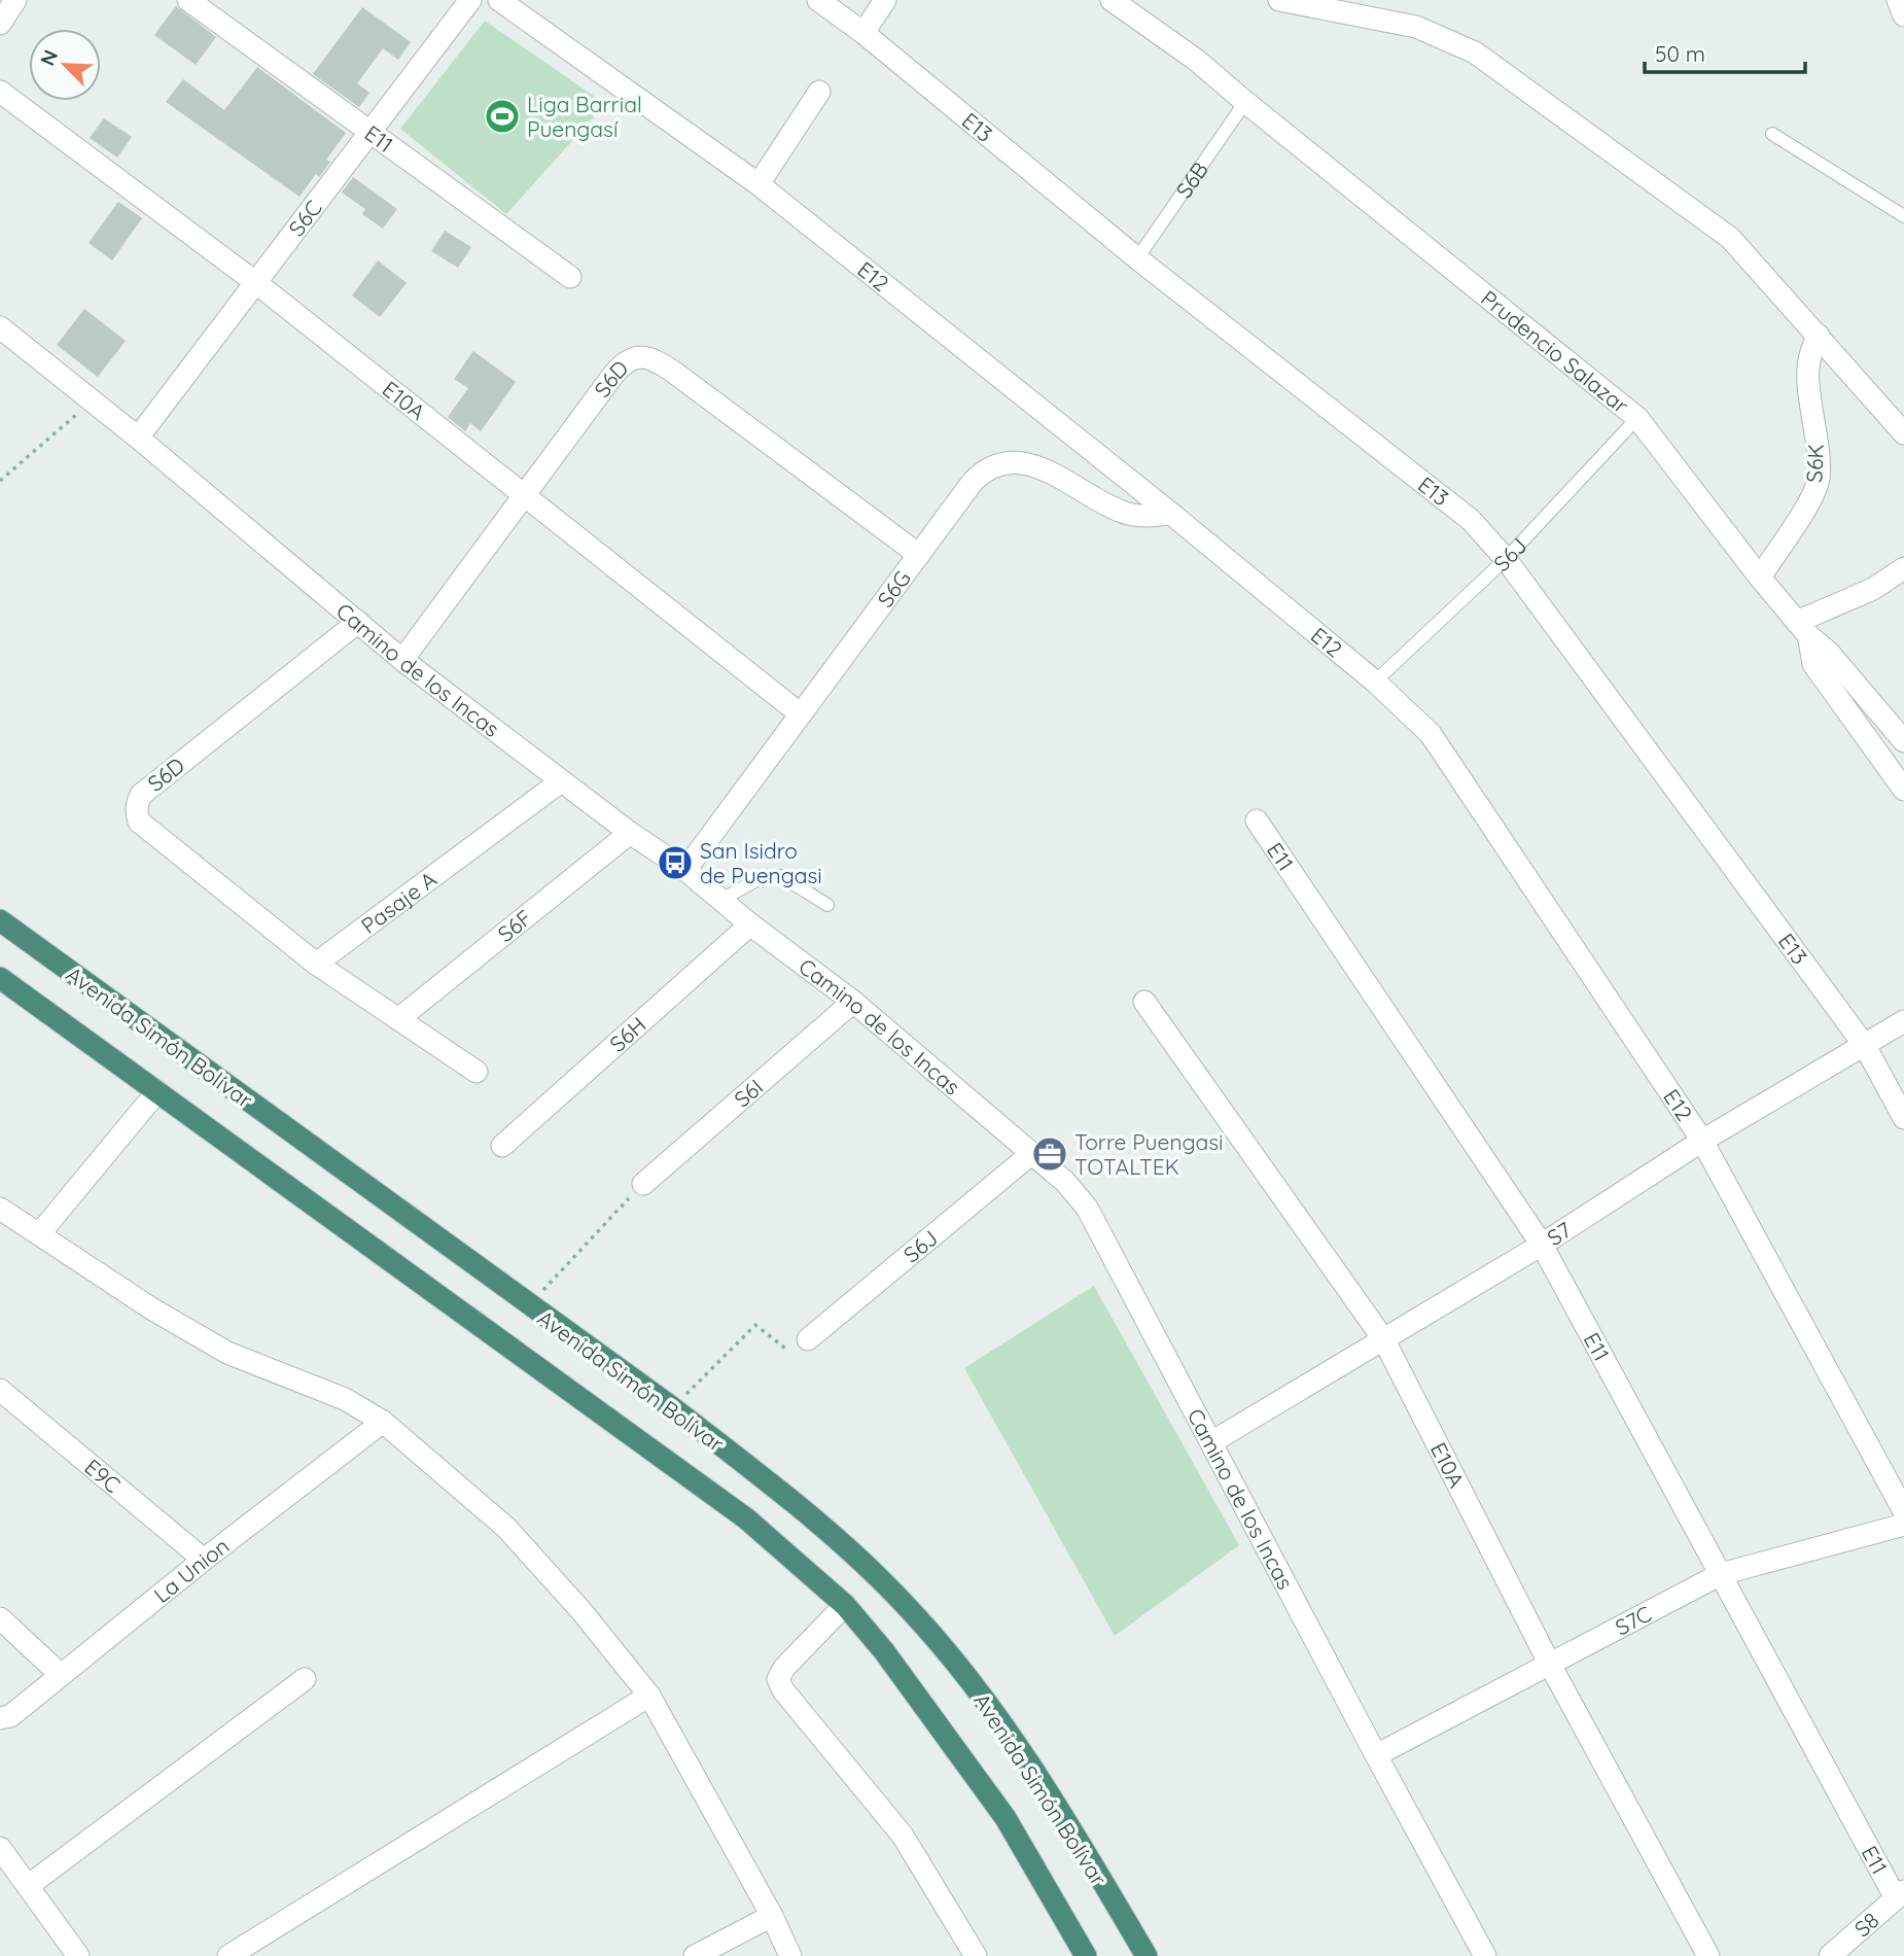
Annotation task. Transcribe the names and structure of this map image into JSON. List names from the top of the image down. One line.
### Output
{"streets":{"highway":["Avenida Simón Bolívar"],"street":["E13","E11","S6C","E12","Prudencio Salazar","S6D","E10A","S6K","S6J","S6G","Camino de los Incas","Pasaje A","S6F","S6H","S6I","S7","E9C","La Union","S7C","S8"],"lane":["S6B"]},"crossings":[["E13","S6B"],["E13","S6J"],["E13","S7"],["E11","S6C"],["E11","S7"],["E11","S7C"],["E11","S8"],["S6B","Prudencio Salazar"],["S6C","E10A"],["S6C","Camino de los Incas"],["E12","S6J"],["E12","S6G"],["E12","S7"],["Prudencio Salazar","S6K"],["Prudencio Salazar","S6J"],["S6D","E10A"],["S6D","S6G"],["S6D","Camino de los Incas"],["S6D","Pasaje A"],["E10A","S6G"],["E10A","S7"],["E10A","S7C"],["S6J","Camino de los Incas"],["S6G","Camino de los Incas"],["Camino de los Incas","Pasaje A"],["Camino de los Incas","S6F"],["Camino de los Incas","S6H"],["Camino de los Incas","S6I"],["Camino de los Incas","S7"],["Camino de los Incas","S7C"],["E9C","La Union"]],"places":{"sports":["Liga Barrial Puengasí"],"bus stop":["San Isidro de Puengasi"],"office":["Torre Puengasi TOTALTEK"]},"scale_bar":"50 m","north":"top left"}
